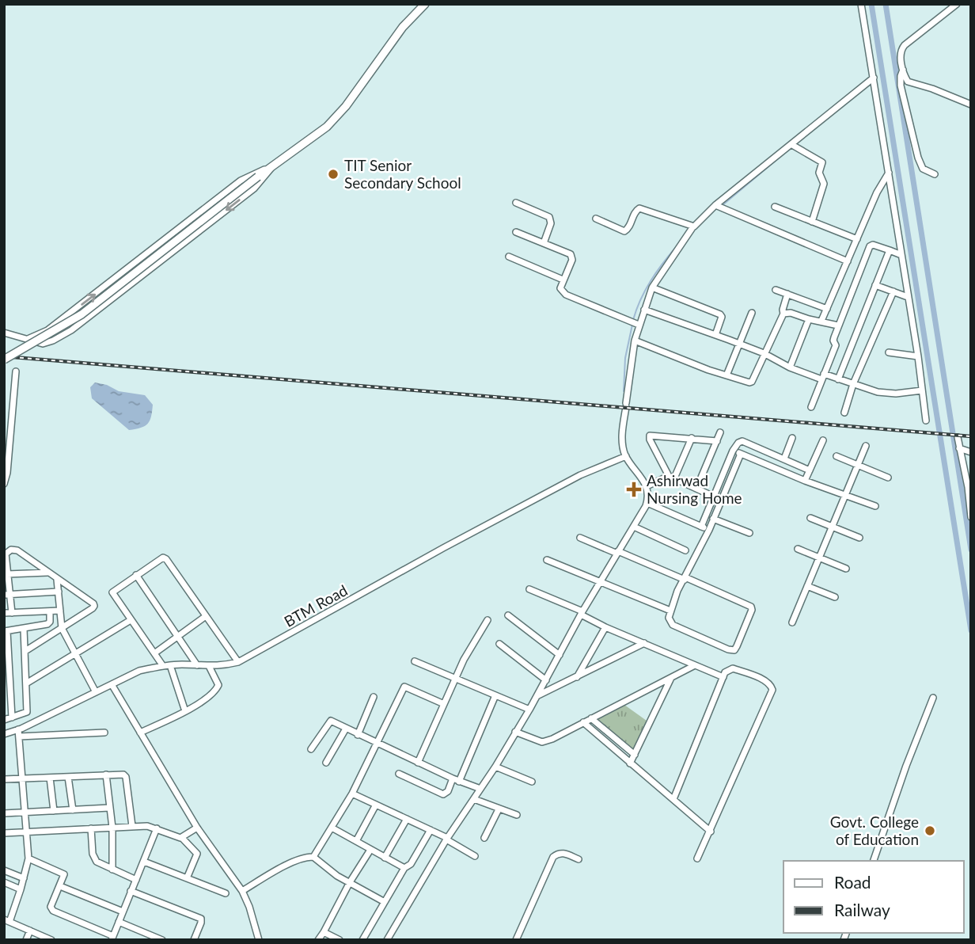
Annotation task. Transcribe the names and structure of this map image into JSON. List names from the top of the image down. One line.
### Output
{"streets":{"street":["BTM Road"]},"places":{"other":["TIT Senior Secondary School","Govt. College of Education"],"health":["Ashirwad Nursing Home"]},"legend":["Road","Railway"]}
